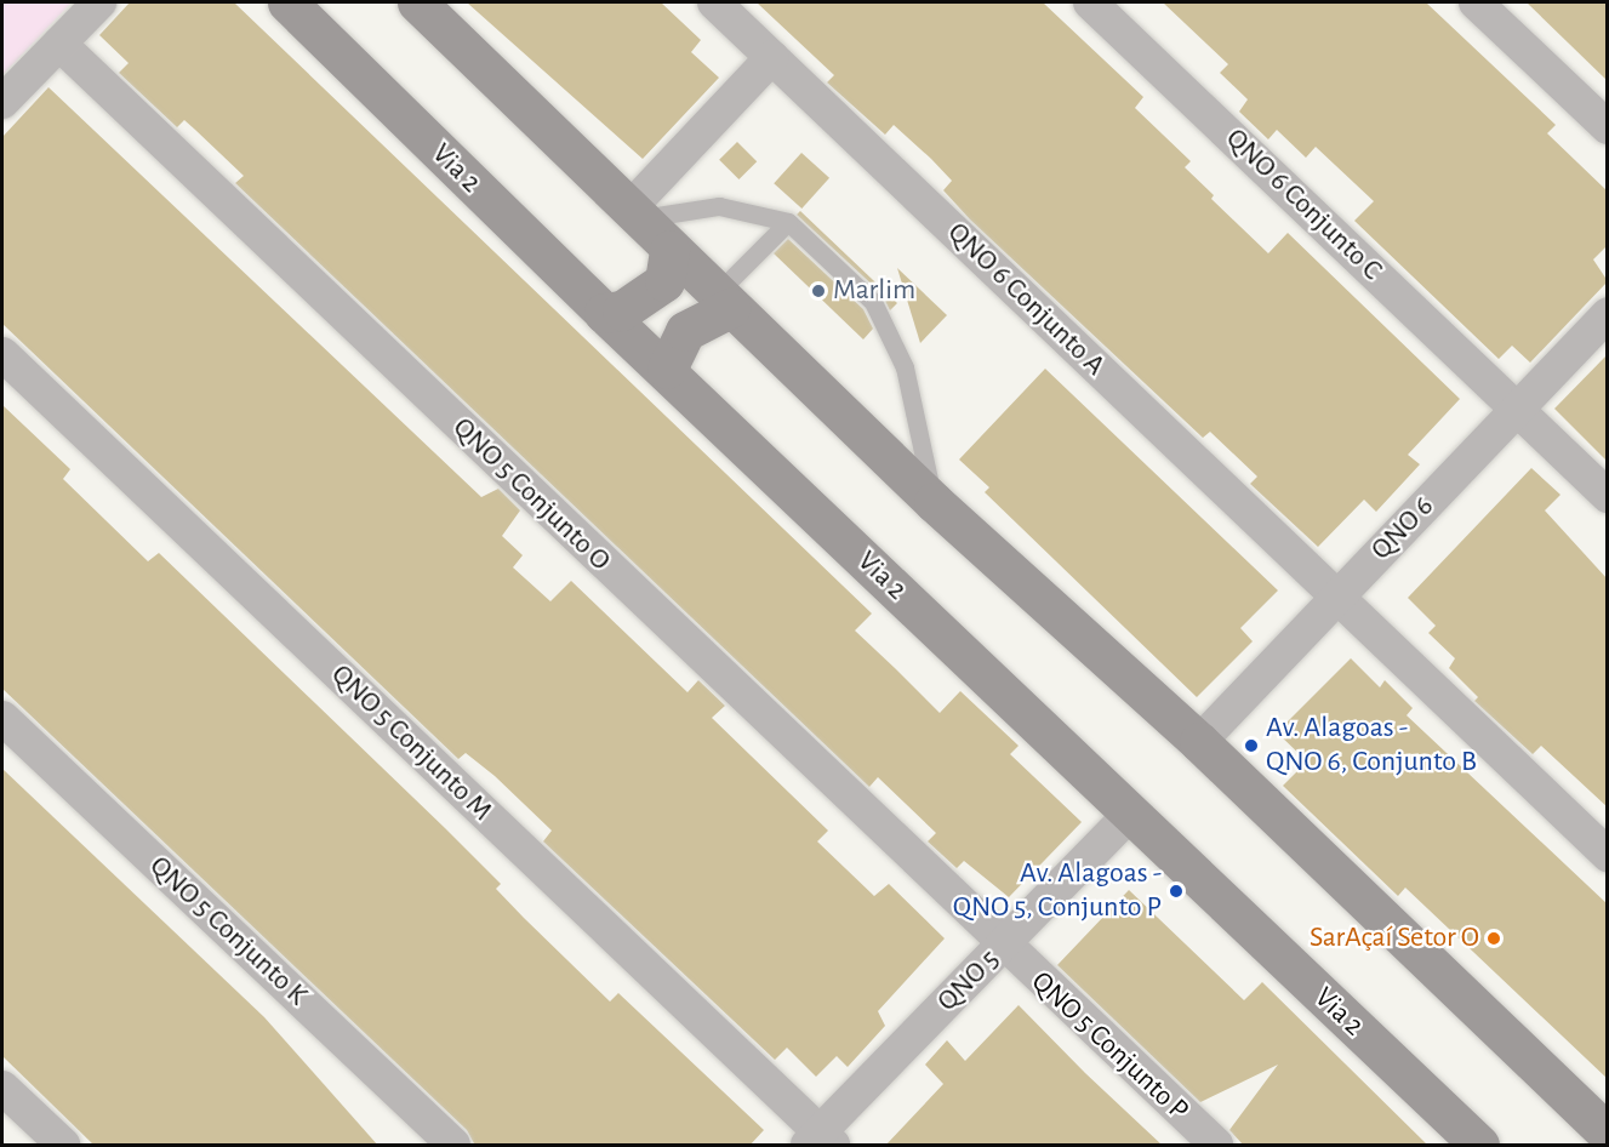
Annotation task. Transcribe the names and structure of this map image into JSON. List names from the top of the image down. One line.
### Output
{"streets":{"main road":["Via 2"],"street":["QNO 6 Conjunto C","QNO 6 Conjunto A","QNO 5 Conjunto O","QNO 6","QNO 5 Conjunto M","QNO 5 Conjunto K","QNO 5","QNO 5 Conjunto P"]},"crossings":[["Via 2","QNO 5"],["QNO 6 Conjunto C","QNO 6"],["QNO 6 Conjunto A","QNO 6"],["QNO 5 Conjunto O","QNO 5"],["QNO 5 Conjunto O","QNO 5 Conjunto P"],["QNO 5 Conjunto M","QNO 5"],["QNO 5","QNO 5 Conjunto P"]],"places":["Marlim","Av. Alagoas - QNO 6, Conjunto B","Av. Alagoas - QNO 5, Conjunto P","SarAçaí Setor O"]}
